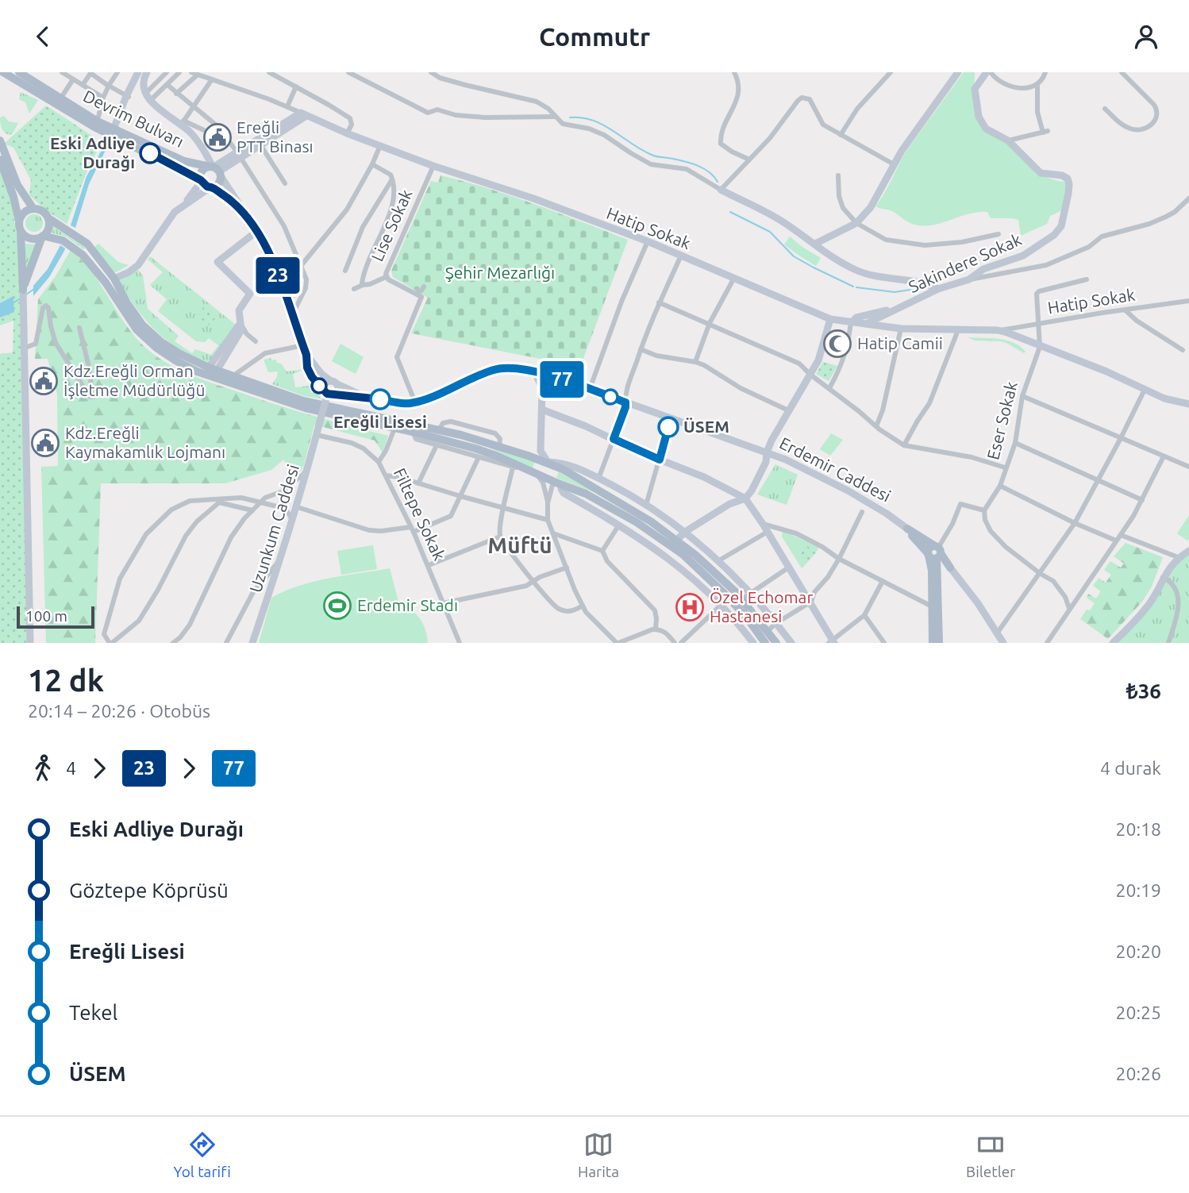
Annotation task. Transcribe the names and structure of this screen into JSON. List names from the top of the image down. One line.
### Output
{"streets":{"main road":["Devrim Bulvarı","Erdemir Caddesi"],"street":["Lise Sokak","Hatip Sokak","Sakindere Sokak","Eser Sokak","Filtepe Sokak","Uzunkum Caddesi"]},"crossings":[["Lise Sokak","Hatip Sokak"],["Hatip Sokak","Sakindere Sokak"],["Hatip Sokak","Eser Sokak"],["Erdemir Caddesi","Uzunkum Caddesi"],["Filtepe Sokak","Uzunkum Caddesi"]],"districts":["Müftü"],"parks":["Şehir Mezarlığı"],"places":{"public building":["Ereğli PTT Binası","Kdz.Ereğli Orman İşletme Müdürlüğü","Kdz.Ereğli Kaymakamlık Lojmanı"],"other":["Eski Adliye Durağı","Ereğli Lisesi","ÜSEM"],"mosque":["Hatip Camii"],"sports":["Erdemir Stadı"],"hospital":["Özel Echomar Hastanesi"]},"lines":["bus line 23","bus line 77"],"scale_bar":"100 m","page":{"header":"Commutr","on_map":["23","77"],"scale":"100 m","heading":["12 dk","20:14 – 20:26 · Otobüs","₺36"],"legs":["4","23","77","4 durak"],"list":[{"name":"Eski Adliye Durağı","value":"20:18"},{"name":"Göztepe Köprüsü","value":"20:19"},{"name":"Ereğli Lisesi","value":"20:20"},{"name":"Tekel","value":"20:25"},{"name":"ÜSEM","value":"20:26"}],"tabs":["Yol tarifi","Harita","Biletler"]}}
